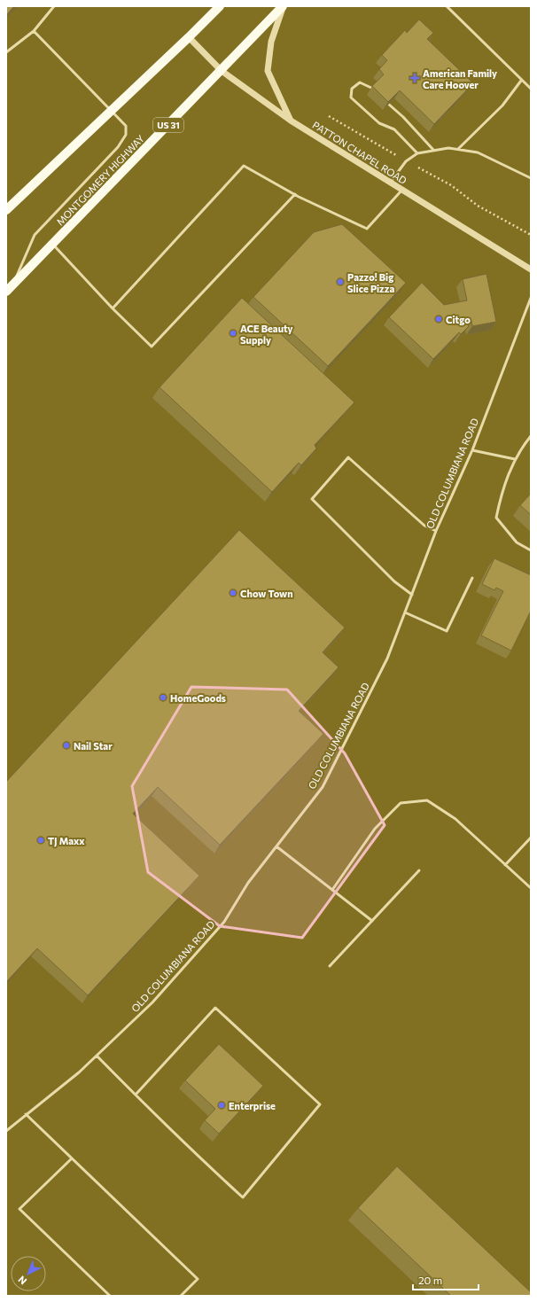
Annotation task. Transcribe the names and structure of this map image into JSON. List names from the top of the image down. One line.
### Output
{"streets":{"main road":["US 31","MONTGOMERY HIGHWAY"],"street":["PATTON CHAPEL ROAD"],"lane":["OLD COLUMBIANA ROAD"]},"crossings":[["PATTON CHAPEL ROAD","MONTGOMERY HIGHWAY"]],"places":{"health":["American Family Care Hoover"],"other":["Pazzo! Big Slice Pizza","Citgo","ACE Beauty Supply","Chow Town","HomeGoods","Nail Star","TJ Maxx","Enterprise"]},"scale_bar":"20 m","north":"bottom left"}
